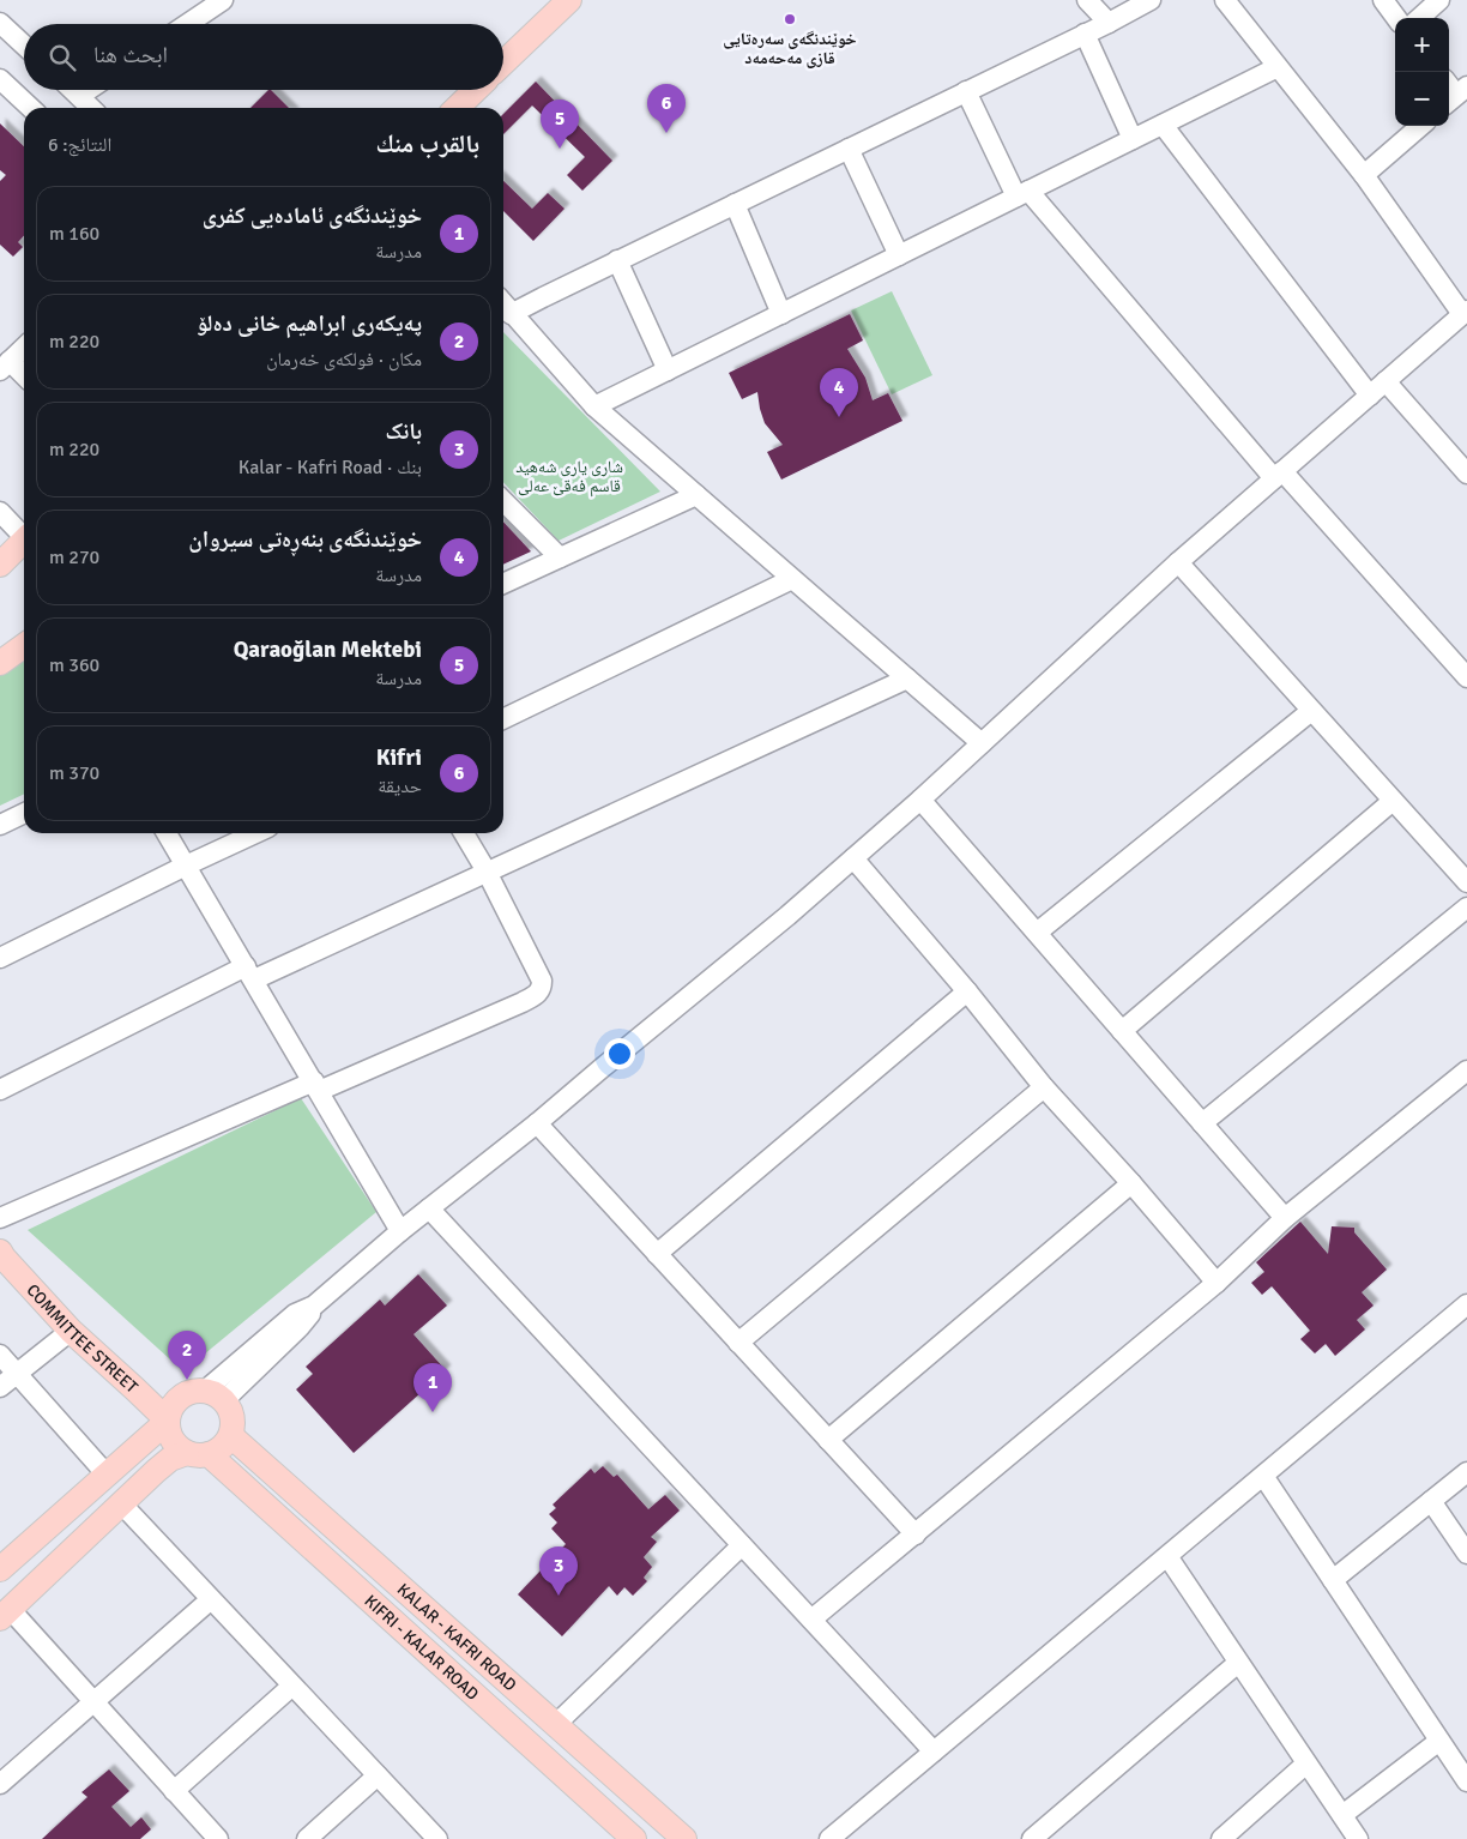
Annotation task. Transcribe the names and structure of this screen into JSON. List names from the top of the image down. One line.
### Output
{"streets":{"main road":["COMMITTEE STREET","KALAR - KAFRI ROAD","KIFRI - KALAR ROAD"]},"crossings":[["COMMITTEE STREET","KALAR - KAFRI ROAD"],["COMMITTEE STREET","KIFRI - KALAR ROAD"],["KALAR - KAFRI ROAD","KIFRI - KALAR ROAD"]],"parks":["شاری یاری شەهید قاسم فەقێ عەلی"],"places":["خوێندنگەی سەرەتایی قازی مەحەمەد"],"page":{"map_buttons":["+","−"],"search":"ابحث هنا","pins":["6","5","4","2","1","3"],"heading":["بالقرب منك","النتائج: 6"],"list":[{"mark":"1","name":"خوێندنگەی ئامادەیی کفری","note":"مدرسة","value":"160 m"},{"mark":"2","name":"پەیکەری ابراهیم خانی دەلۆ","note":"مكان · فولکەی خەرمان","value":"220 m"},{"mark":"3","name":"بانک","note":"بنك · Kalar - Kafri Road","value":"220 m"},{"mark":"4","name":"خوێندنگەی بنەڕەتی سیروان","note":"مدرسة","value":"270 m"},{"mark":"5","name":"Qaraoğlan Mektebi","note":"مدرسة","value":"360 m"},{"mark":"6","name":"Kifri","note":"حديقة","value":"370 m"}]}}
